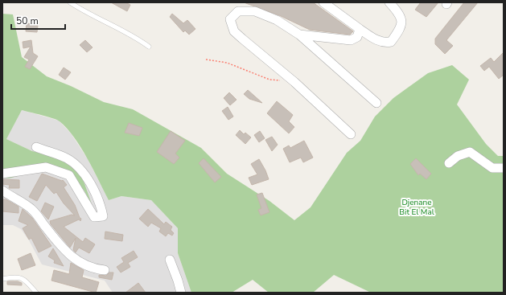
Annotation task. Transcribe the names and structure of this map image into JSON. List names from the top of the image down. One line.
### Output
{"parks":["Djenane Bit El Mal"],"scale_bar":"50 m"}
